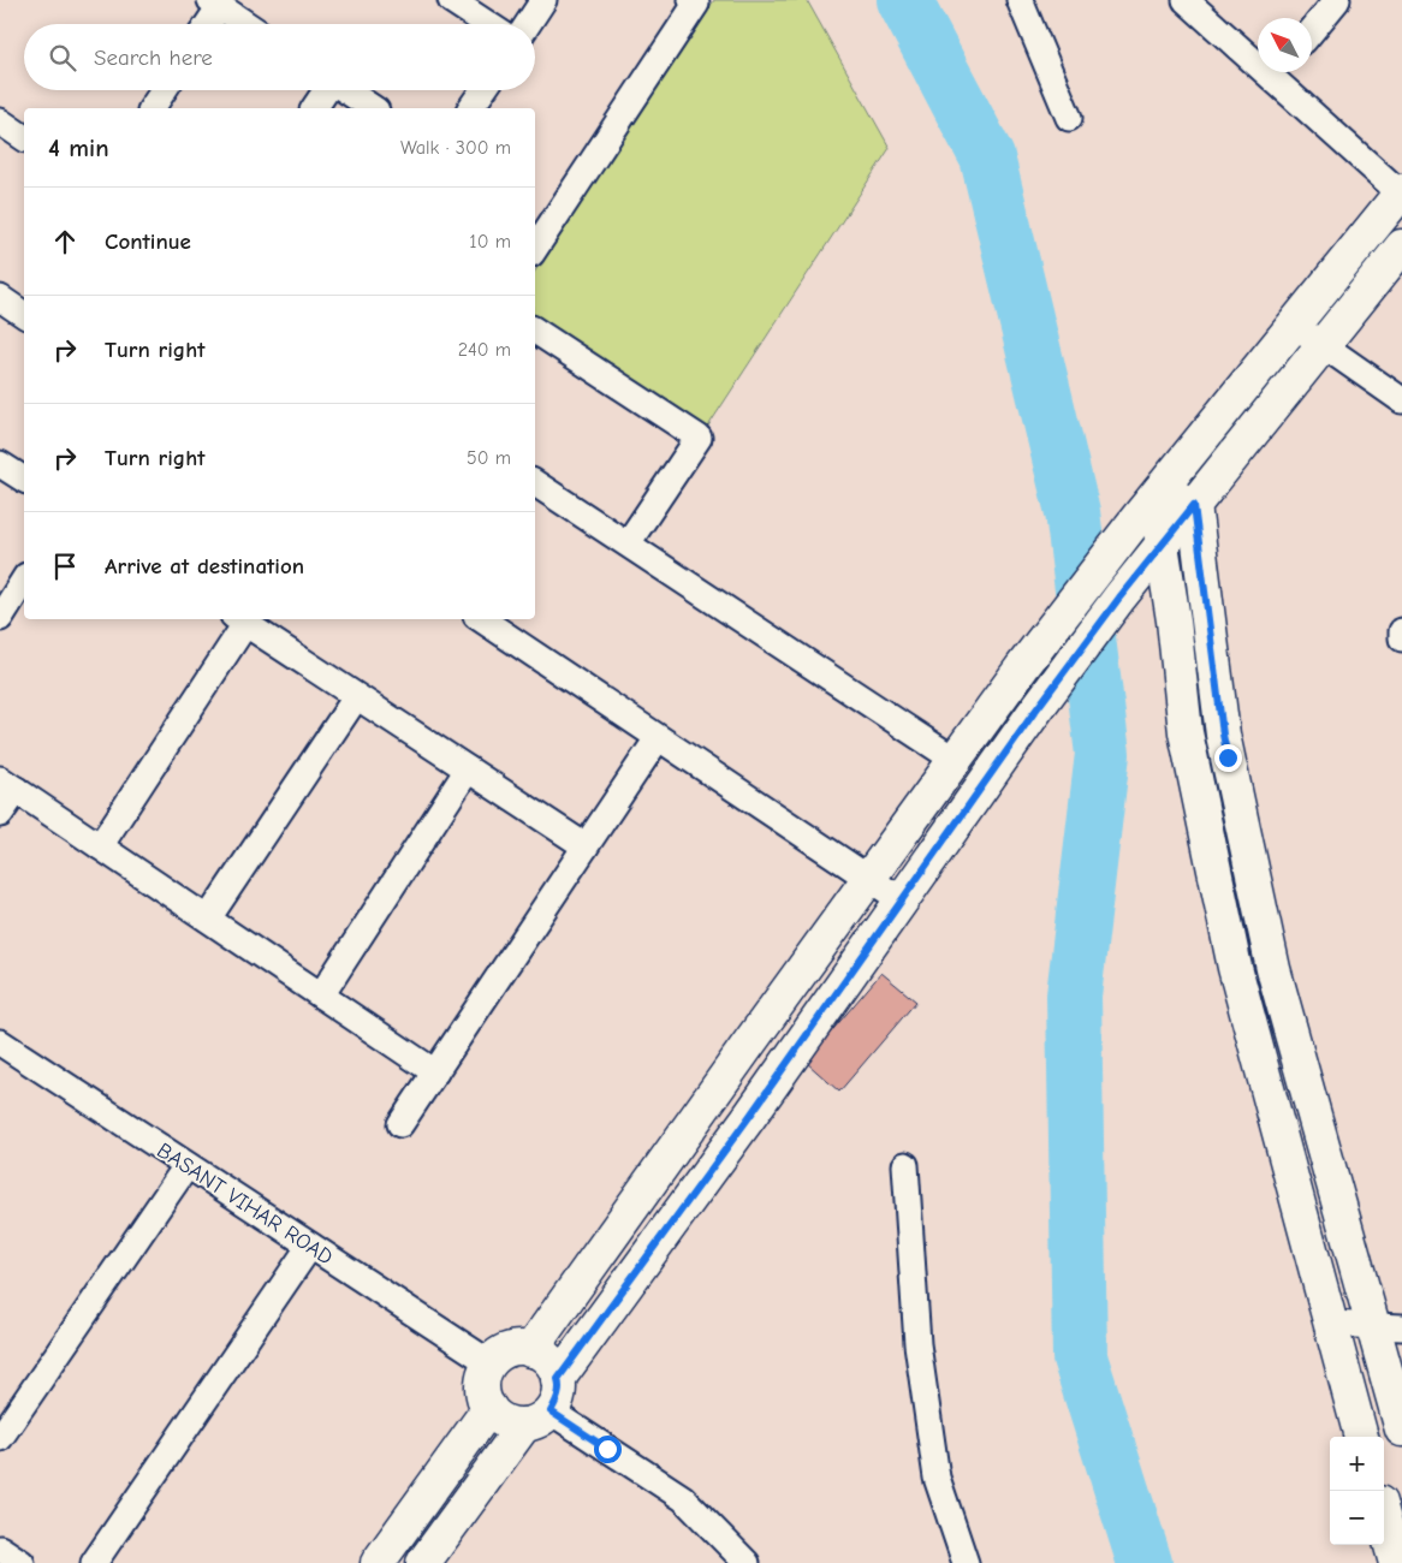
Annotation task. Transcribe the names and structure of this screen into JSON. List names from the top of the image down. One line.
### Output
{"streets":{"street":["BASANT VIHAR ROAD"]},"north":"top left","page":{"search":"Search here","heading":["4 min","Walk · 300 m"],"list":[["Continue","10 m"],["Turn right","240 m"],["Turn right","50 m"],"Arrive at destination"],"map_buttons":["+","−"]}}
